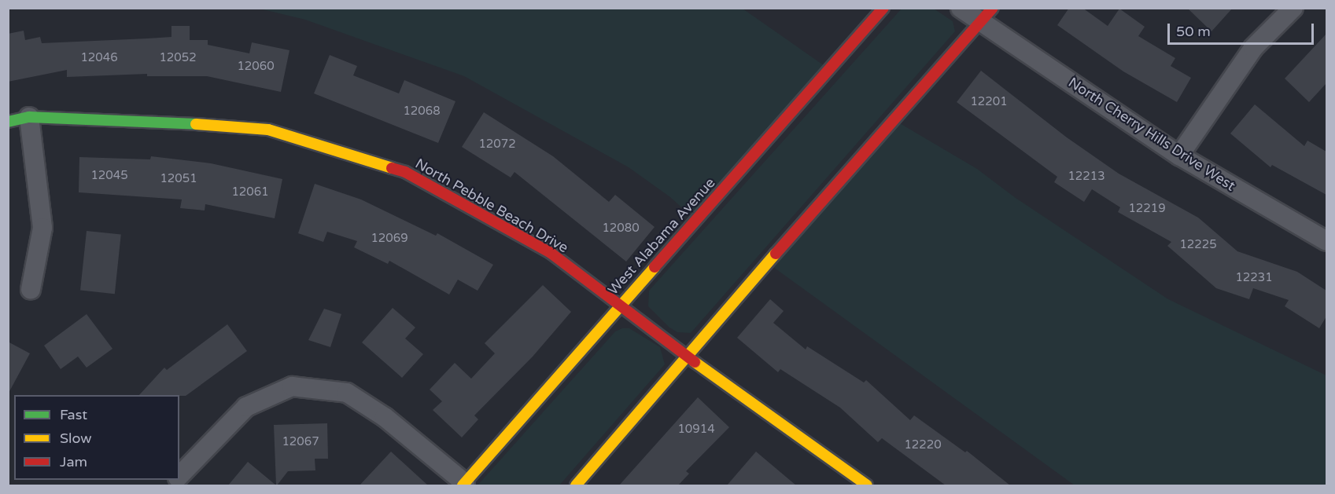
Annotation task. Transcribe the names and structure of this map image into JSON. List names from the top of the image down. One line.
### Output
{"streets":{"street":["North Cherry Hills Drive West","North Pebble Beach Drive","West Alabama Avenue"]},"crossings":[["North Pebble Beach Drive","West Alabama Avenue"]],"house_numbers":["12046","12052","12060","12201","12068","12072","12045","12213","12051","12061","12219","12080","12069","12225","12231","10914","12067","12220"],"legend":["Fast","Slow","Jam"],"scale_bar":"50 m"}
